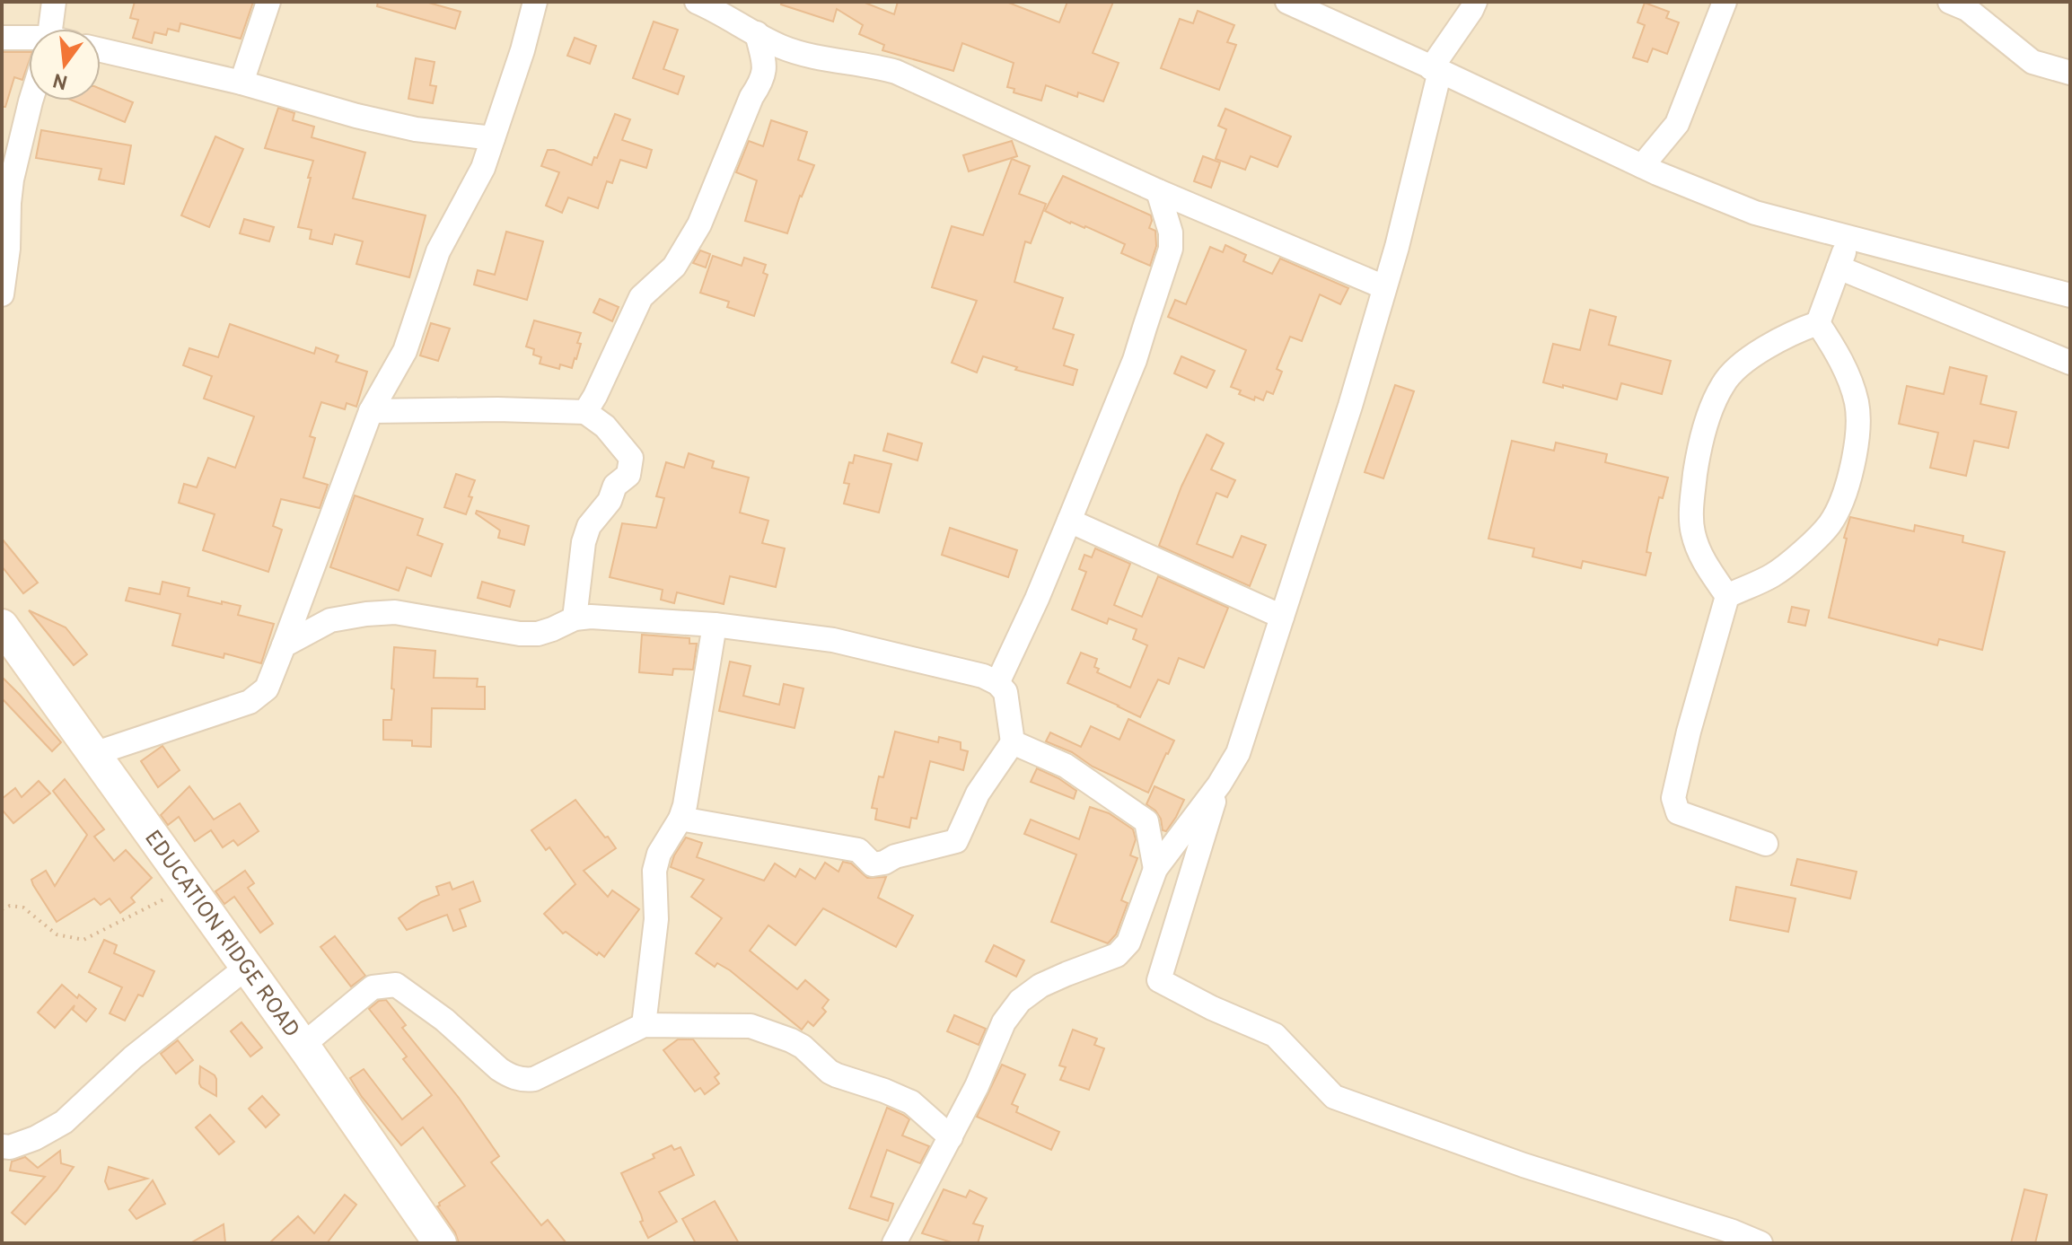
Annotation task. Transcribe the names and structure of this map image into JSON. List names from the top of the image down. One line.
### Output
{"streets":{"main road":["EDUCATION RIDGE ROAD"]},"north":"bottom"}
